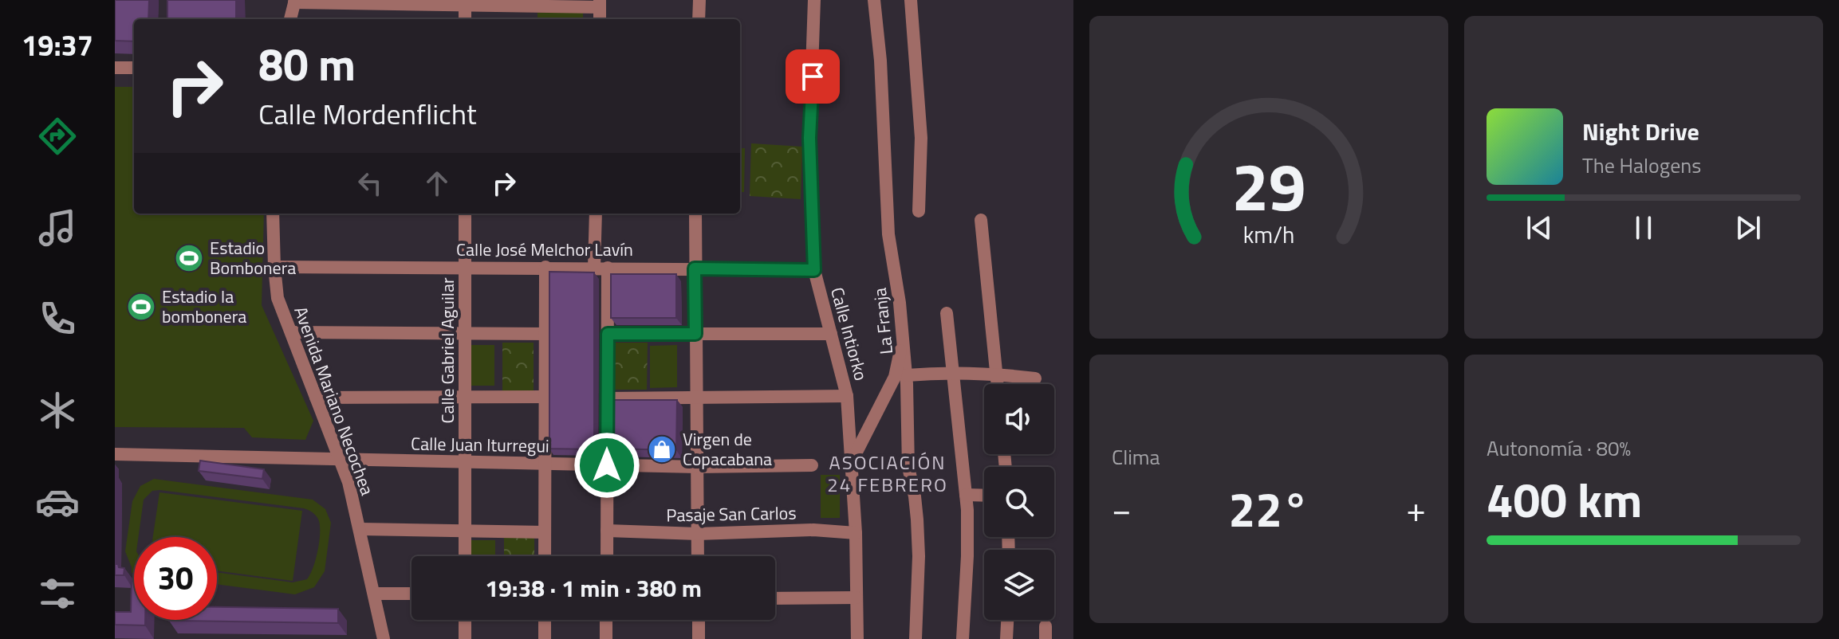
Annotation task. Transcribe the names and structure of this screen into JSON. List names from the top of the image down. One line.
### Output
{"streets":{"street":["Calle José Melchor Lavín","La Franja","Calle Intiorko","Calle Gabriel Aguilar","Avenida Mariano Necochea","Calle Juan Iturregui","Pasaje San Carlos"]},"crossings":[["Calle José Melchor Lavín","Calle Intiorko"],["Calle José Melchor Lavín","Calle Gabriel Aguilar"],["Calle José Melchor Lavín","Avenida Mariano Necochea"],["Calle Intiorko","Pasaje San Carlos"],["Calle Gabriel Aguilar","Calle Juan Iturregui"],["Avenida Mariano Necochea","Calle Juan Iturregui"]],"districts":["ASOCIACIÓN 24 FEBRERO"],"places":{"sports":["Estadio Bombonera","Estadio la bombonera"],"shop":["Virgen de Copacabana"]},"page":{"tabs":"19:37","turn":["80 m","Calle Mordenflicht"],"song":["Night Drive","The Halogens"],"tile":["Clima",["Autonomía · 80%","400 km"]],"heat":["−","22°","+"],"limit":"30","trip":"19:38 · 1 min · 380 m","gauge":["29","km/h"]}}
